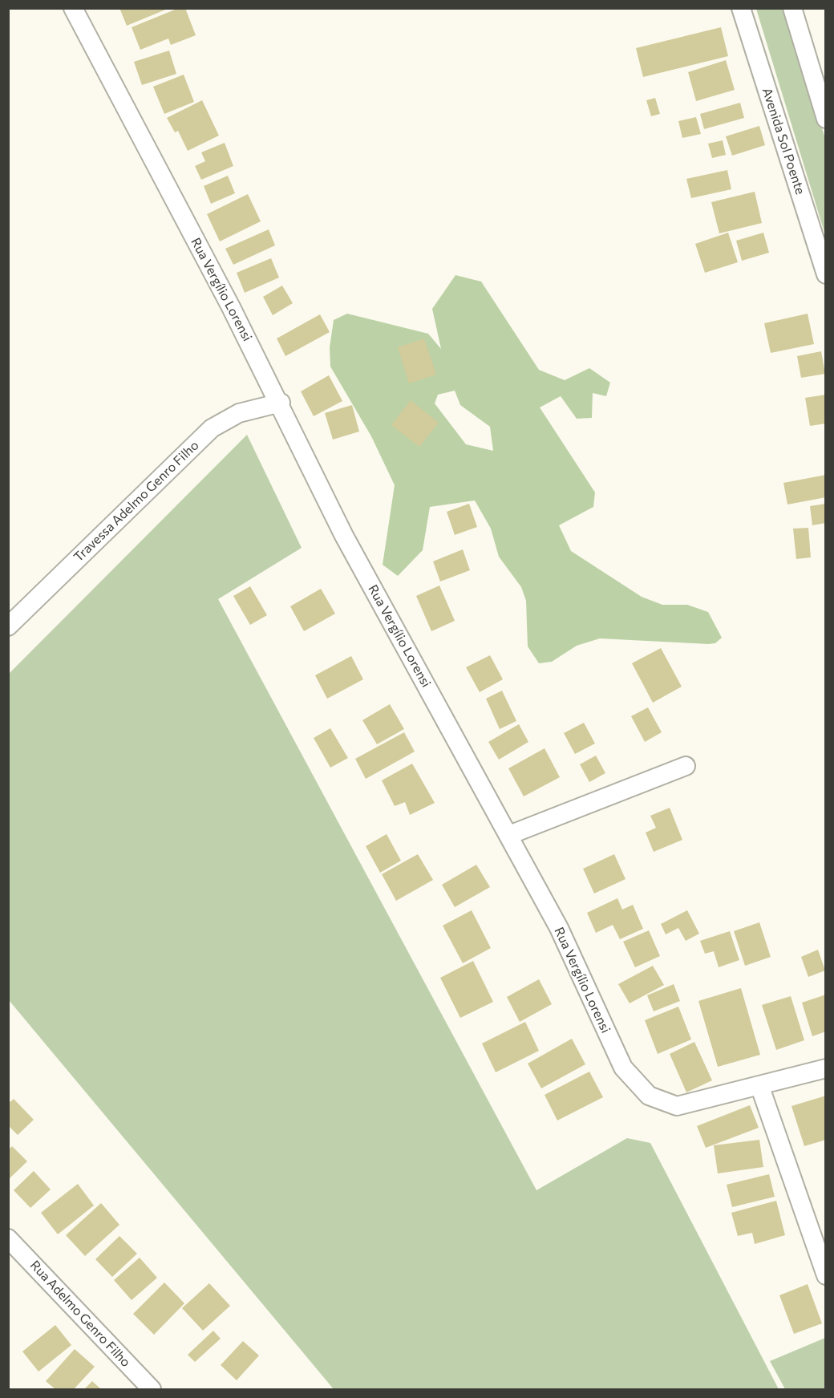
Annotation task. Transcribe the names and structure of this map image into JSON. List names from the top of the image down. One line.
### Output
{"streets":{"street":["Avenida Sol Poente","Rua Vergílio Lorensi","Travessa Adelmo Genro Filho","Rua Adelmo Genro Filho"]},"crossings":[["Rua Vergílio Lorensi","Travessa Adelmo Genro Filho"]]}
